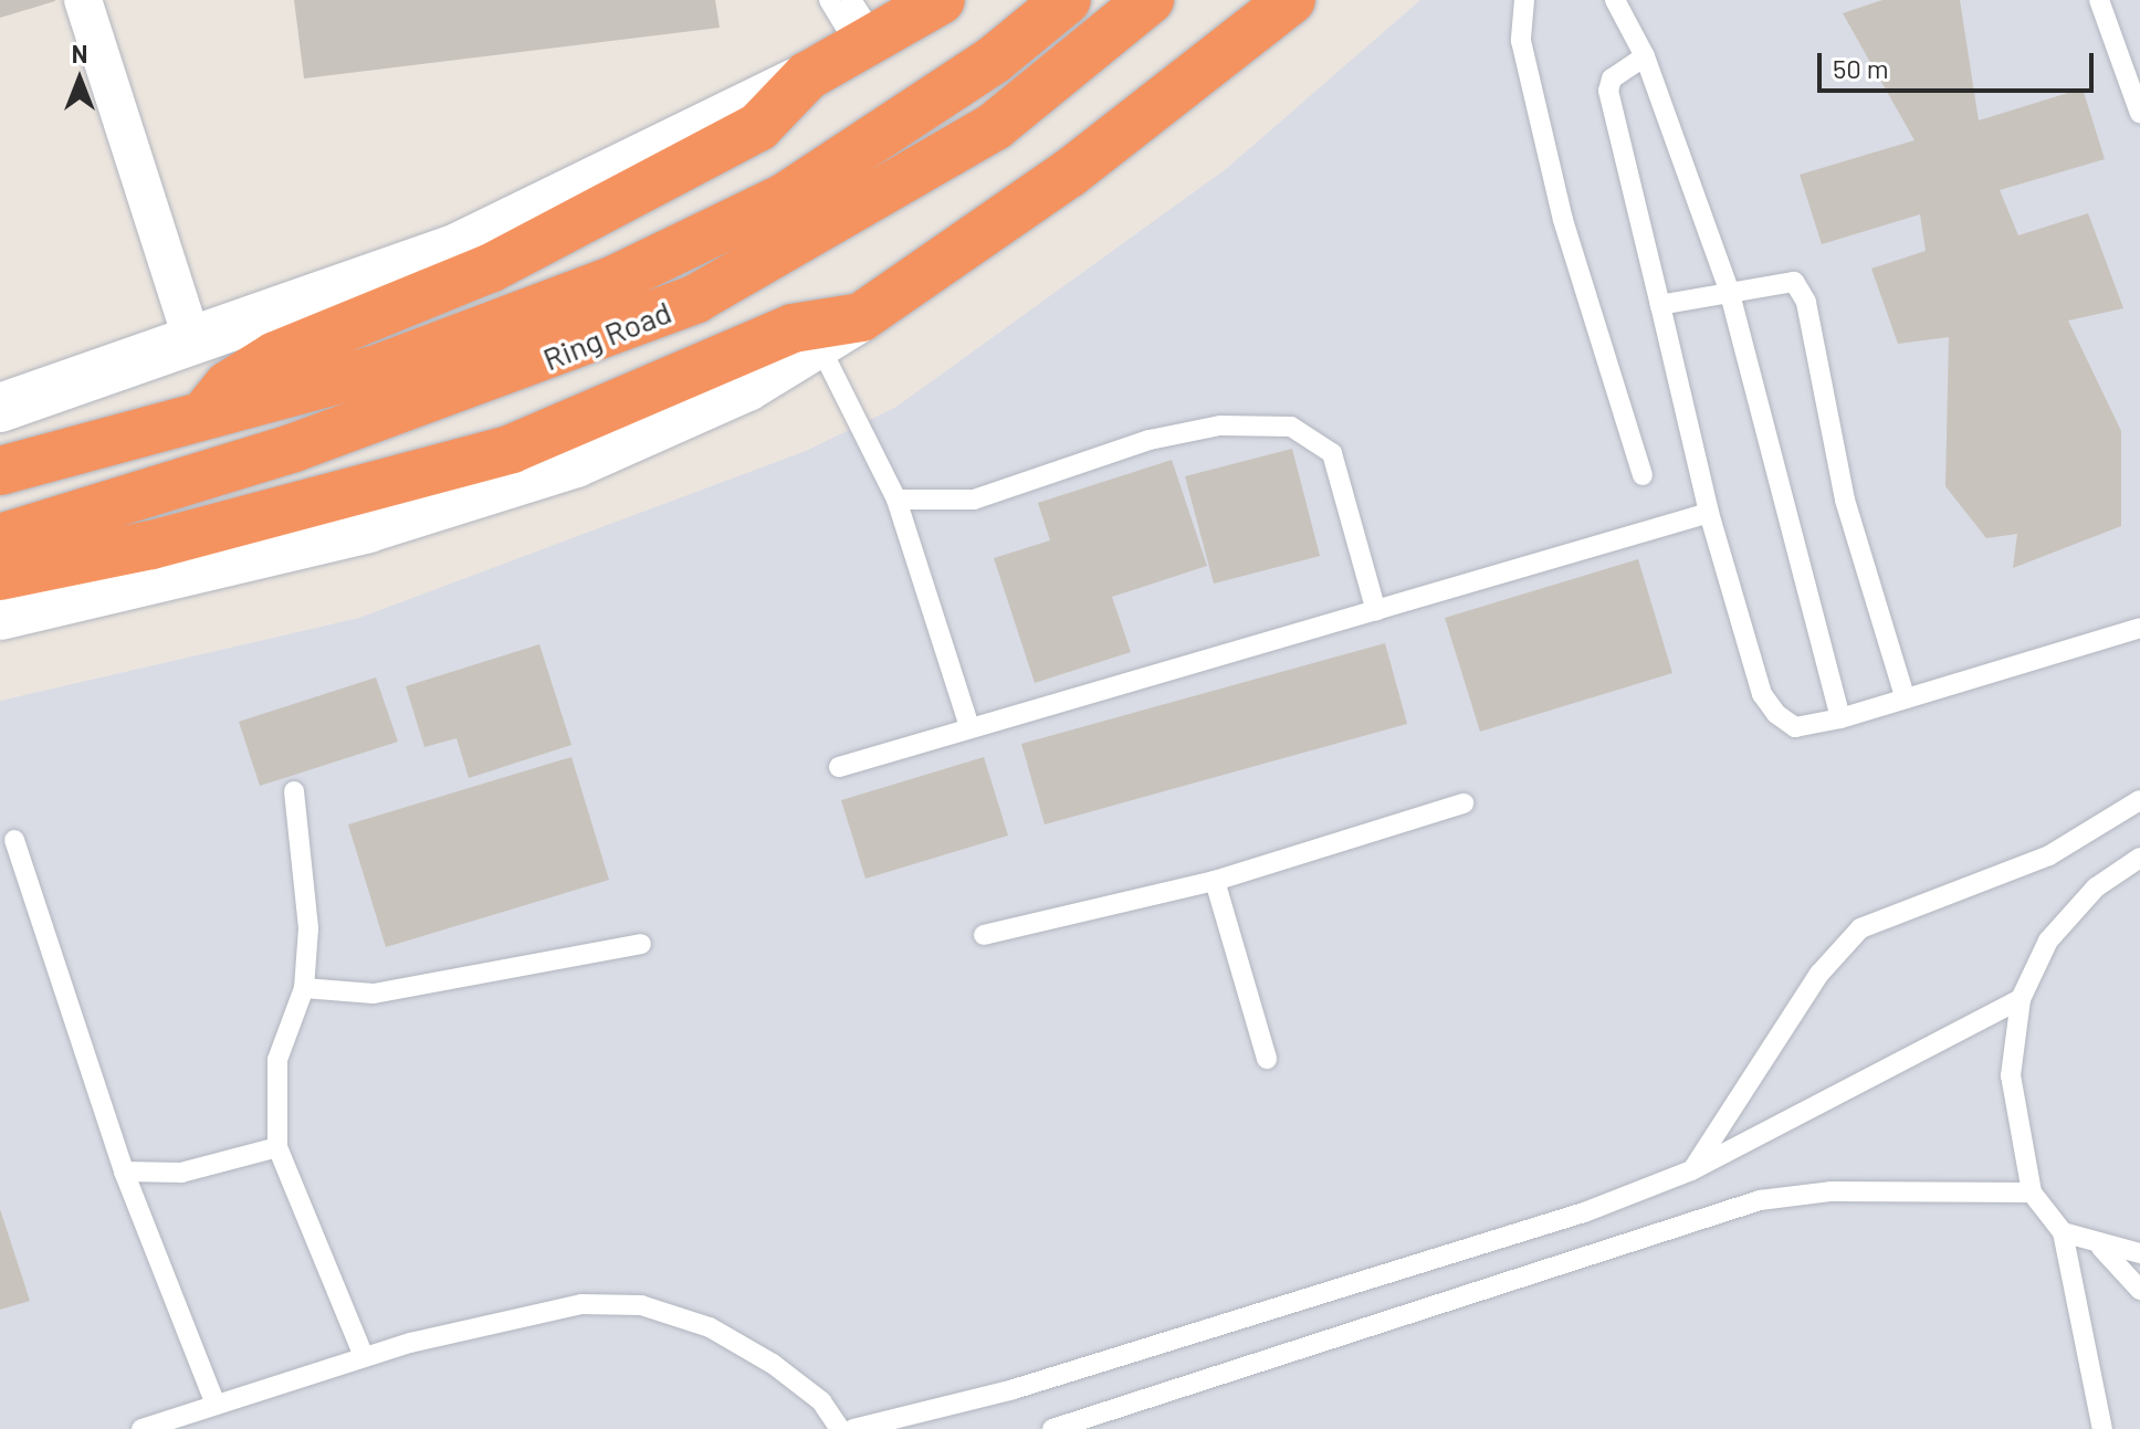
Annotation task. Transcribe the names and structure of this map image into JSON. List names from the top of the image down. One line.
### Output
{"streets":{"highway":["Ring Road"]},"scale_bar":"50 m","north":"top"}
